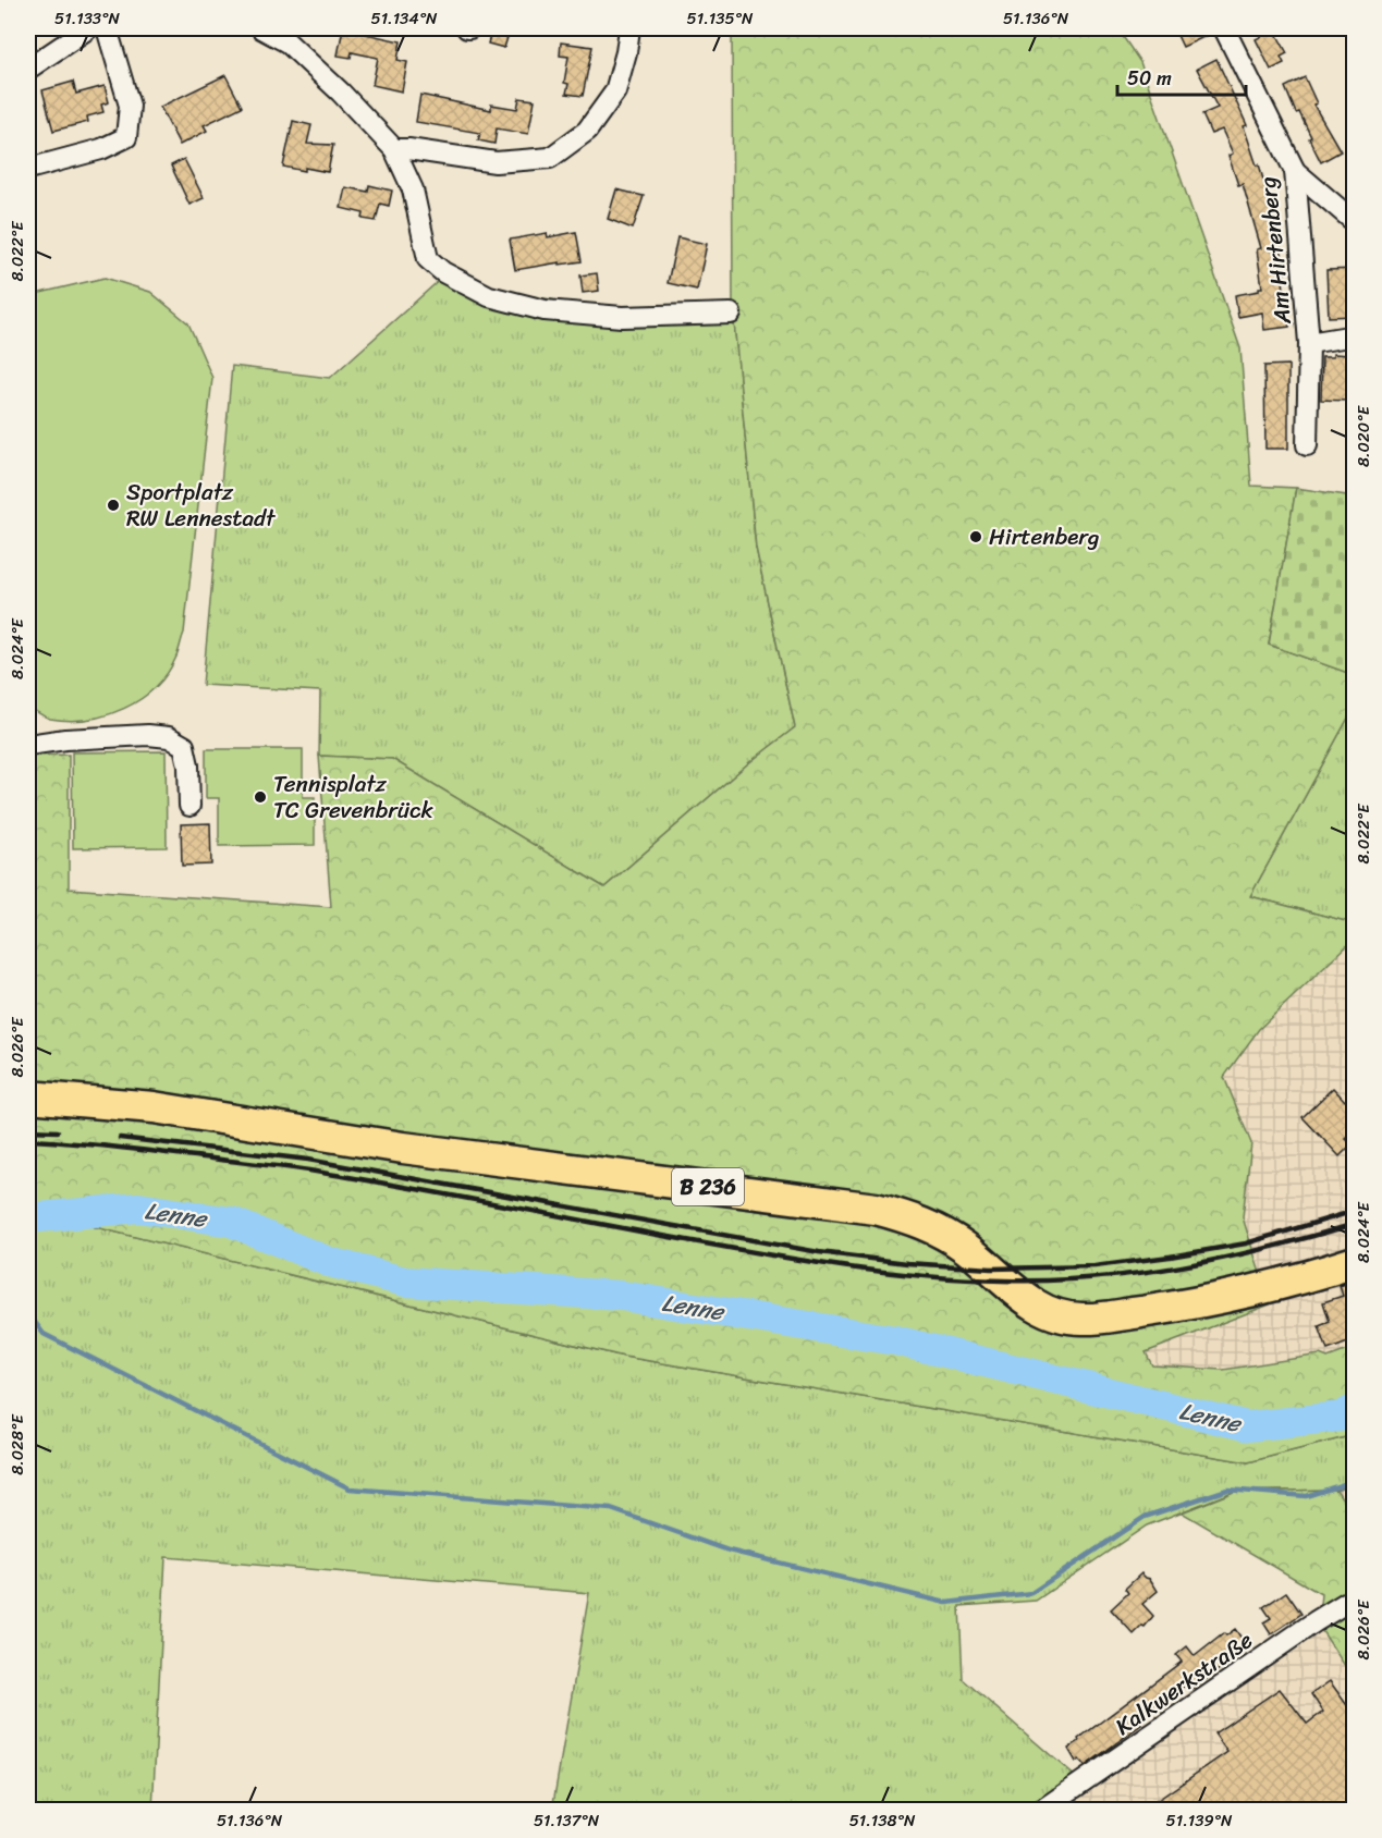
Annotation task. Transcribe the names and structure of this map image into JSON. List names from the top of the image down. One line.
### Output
{"streets":{"main road":["B 236"],"street":["Am Hirtenberg","Kalkwerkstraße"]},"water":["Lenne"],"places":["Sportplatz RW Lennestadt","Hirtenberg","Tennisplatz TC Grevenbrück"],"scale_bar":"50 m","coordinates":["51.133°N","51.134°N","51.135°N","51.136°N","8.022°E","8.020°E","8.024°E","8.026°E","8.028°E","51.137°N","51.138°N","51.139°N"]}
